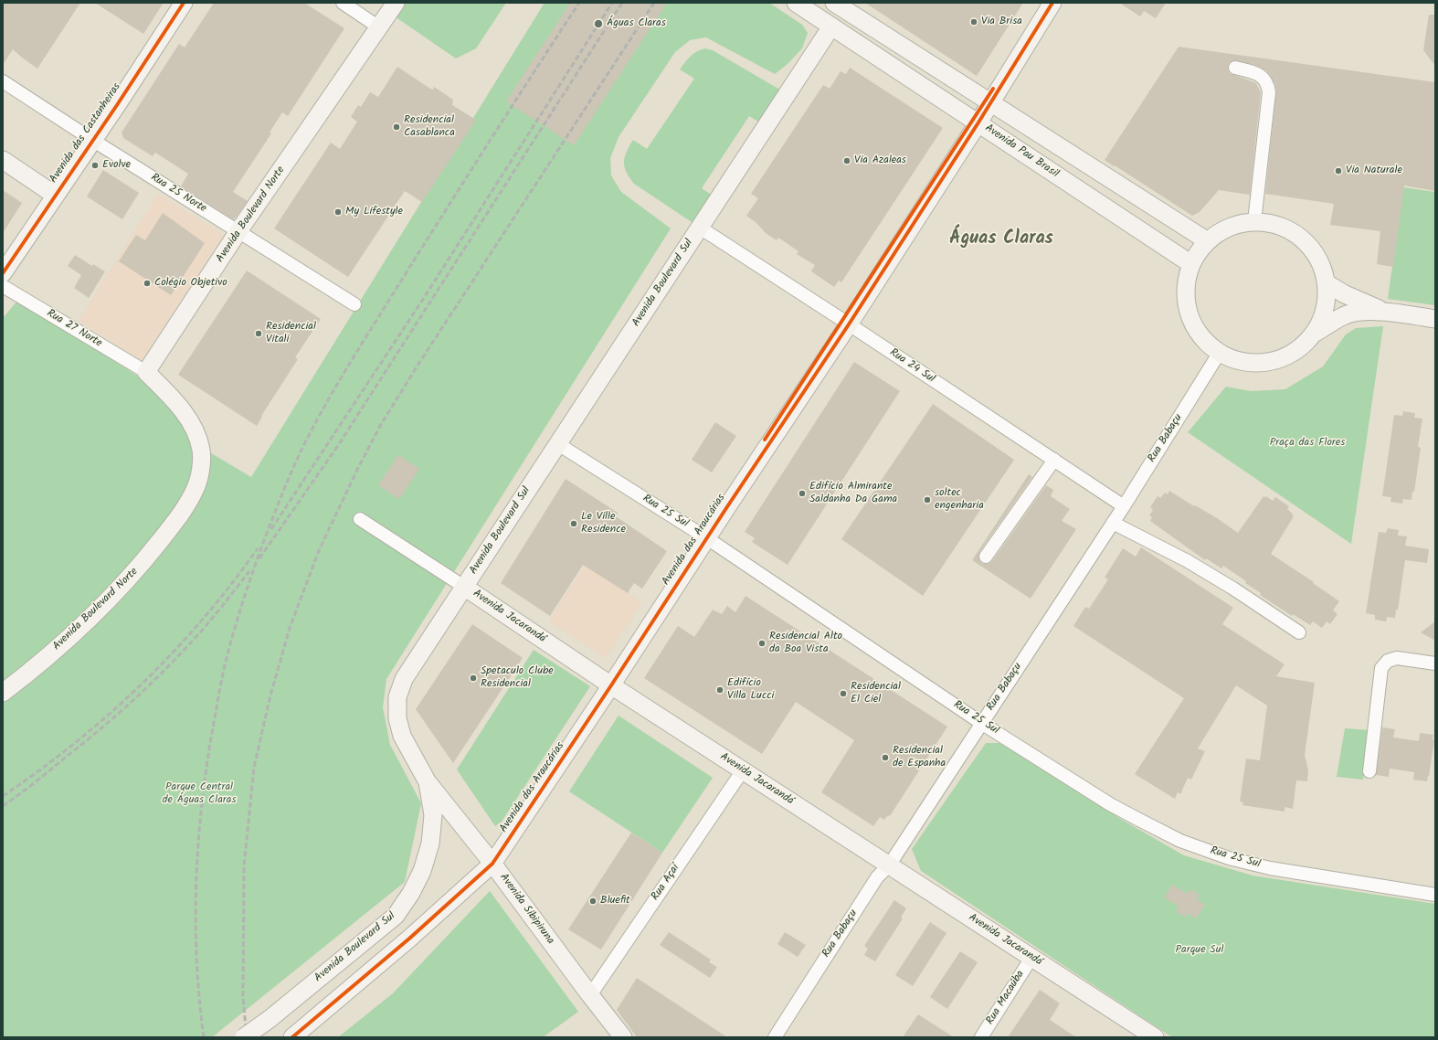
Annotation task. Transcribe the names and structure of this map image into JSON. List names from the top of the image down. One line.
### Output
{"streets":{"street":["Avenida das Castanheiras","Avenida Pau Brasil","Rua 25 Norte","Avenida Boulevard Norte","Avenida Boulevard Sul","Rua 27 Norte","Rua 24 Sul","Rua Babaçu","Rua 25 Sul","Avenida das Araucárias","Avenida Jacarandá","Rua Açaí","Avenida Sibipiruna","Rua Macaúba"]},"crossings":[["Avenida das Castanheiras","Rua 25 Norte"],["Avenida Pau Brasil","Avenida Boulevard Sul"],["Avenida Pau Brasil","Avenida das Araucárias"],["Rua 25 Norte","Avenida Boulevard Norte"],["Avenida Boulevard Norte","Rua 27 Norte"],["Avenida Boulevard Sul","Rua 24 Sul"],["Avenida Boulevard Sul","Rua 25 Sul"],["Avenida Boulevard Sul","Avenida Jacarandá"],["Avenida Boulevard Sul","Avenida Sibipiruna"],["Rua 24 Sul","Rua Babaçu"],["Rua 24 Sul","Avenida das Araucárias"],["Rua Babaçu","Rua 25 Sul"],["Rua Babaçu","Avenida Jacarandá"],["Rua 25 Sul","Avenida das Araucárias"],["Avenida das Araucárias","Avenida Jacarandá"],["Avenida das Araucárias","Avenida Sibipiruna"],["Avenida Jacarandá","Rua Açaí"],["Avenida Jacarandá","Rua Macaúba"],["Rua Açaí","Avenida Sibipiruna"]],"districts":["Águas Claras"],"parks":["Praça das Flores","Parque Central de Águas Claras","Parque Sul"],"places":["Via Brisa","Águas Claras","Residencial Casablanca","Via Azaleas","Evolve","Via Naturale","My Lifestyle","Colégio Objetivo","Residencial Vitali","Edifício Almirante Saldanha Da Gama","soltec engenharia","Le Ville Residence","Residencial Alto da Boa Vista","Spetaculo Clube Residencial","Edifício Villa Lucci","Residencial El Ciel","Residencial de Espanha","Bluefit"]}
